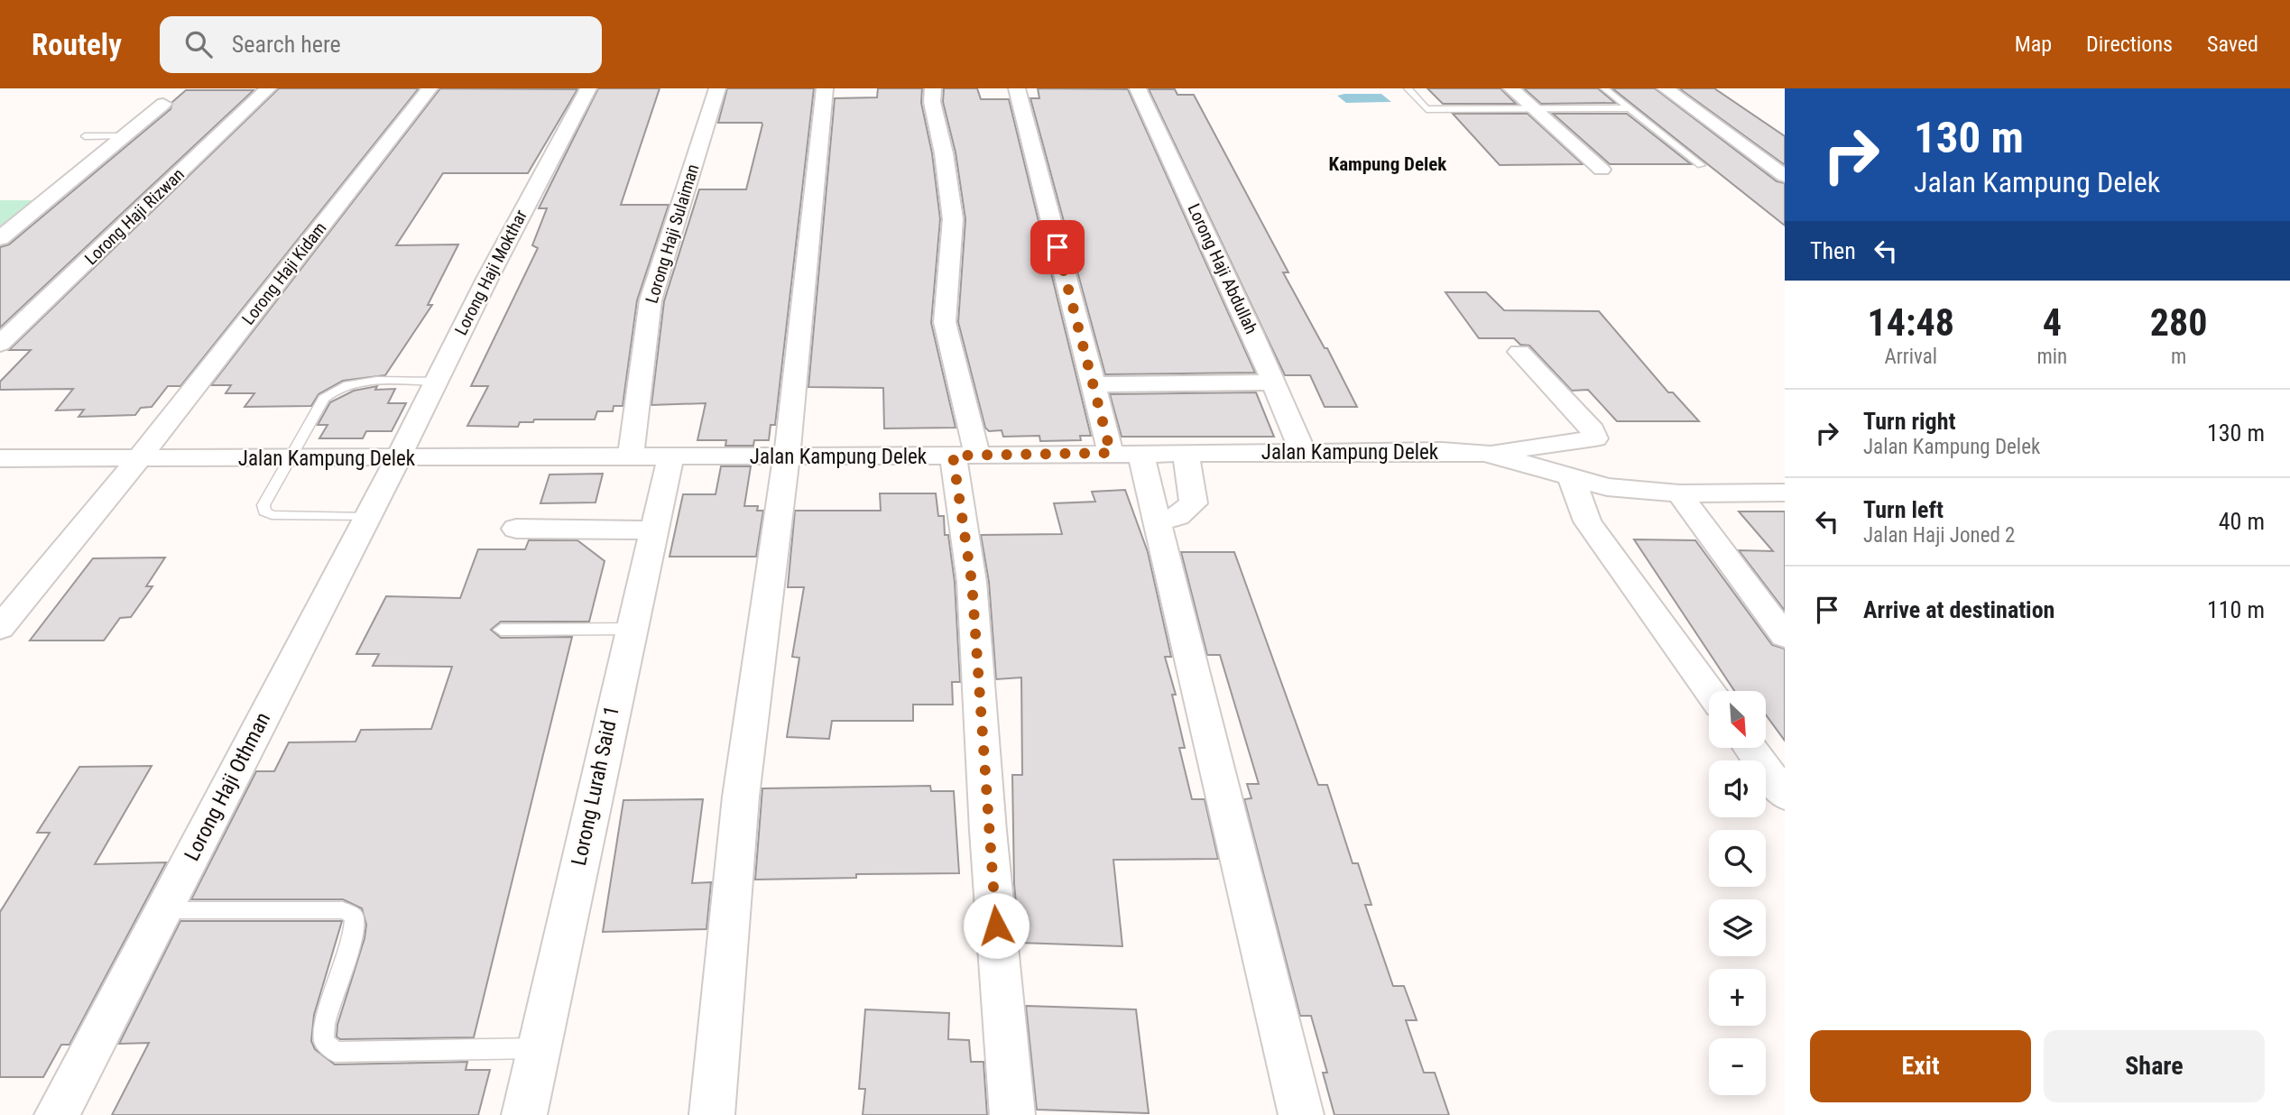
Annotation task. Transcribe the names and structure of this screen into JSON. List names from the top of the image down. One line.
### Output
{"streets":{"street":["Lorong Haji Rizwan","Lorong Haji Sulaiman","Lorong Haji Abdullah","Lorong Haji Mokthar","Lorong Haji Kidam","Jalan Kampung Delek","Lorong Lurah Said 1","Lorong Haji Othman"]},"crossings":[["Lorong Haji Sulaiman","Jalan Kampung Delek"],["Lorong Haji Abdullah","Jalan Kampung Delek"],["Lorong Haji Mokthar","Jalan Kampung Delek"],["Lorong Haji Mokthar","Lorong Haji Othman"],["Lorong Haji Kidam","Jalan Kampung Delek"],["Jalan Kampung Delek","Lorong Lurah Said 1"],["Jalan Kampung Delek","Lorong Haji Othman"]],"districts":["Kampung Delek"],"north":"bottom right","page":{"header":"Routely","search":"Search here","nav":["Map","Directions","Saved"],"turn":["130 m","Jalan Kampung Delek"],"then":"Then","eta":["14:48","Arrival","4","min","280","m"],"list":[{"name":"Turn right","note":"Jalan Kampung Delek","value":"130 m"},{"name":"Turn left","note":"Jalan Haji Joned 2","value":"40 m"},{"name":"Arrive at destination","value":"110 m"}],"map_buttons":["+","−"],"buttons":["Exit","Share"]}}
